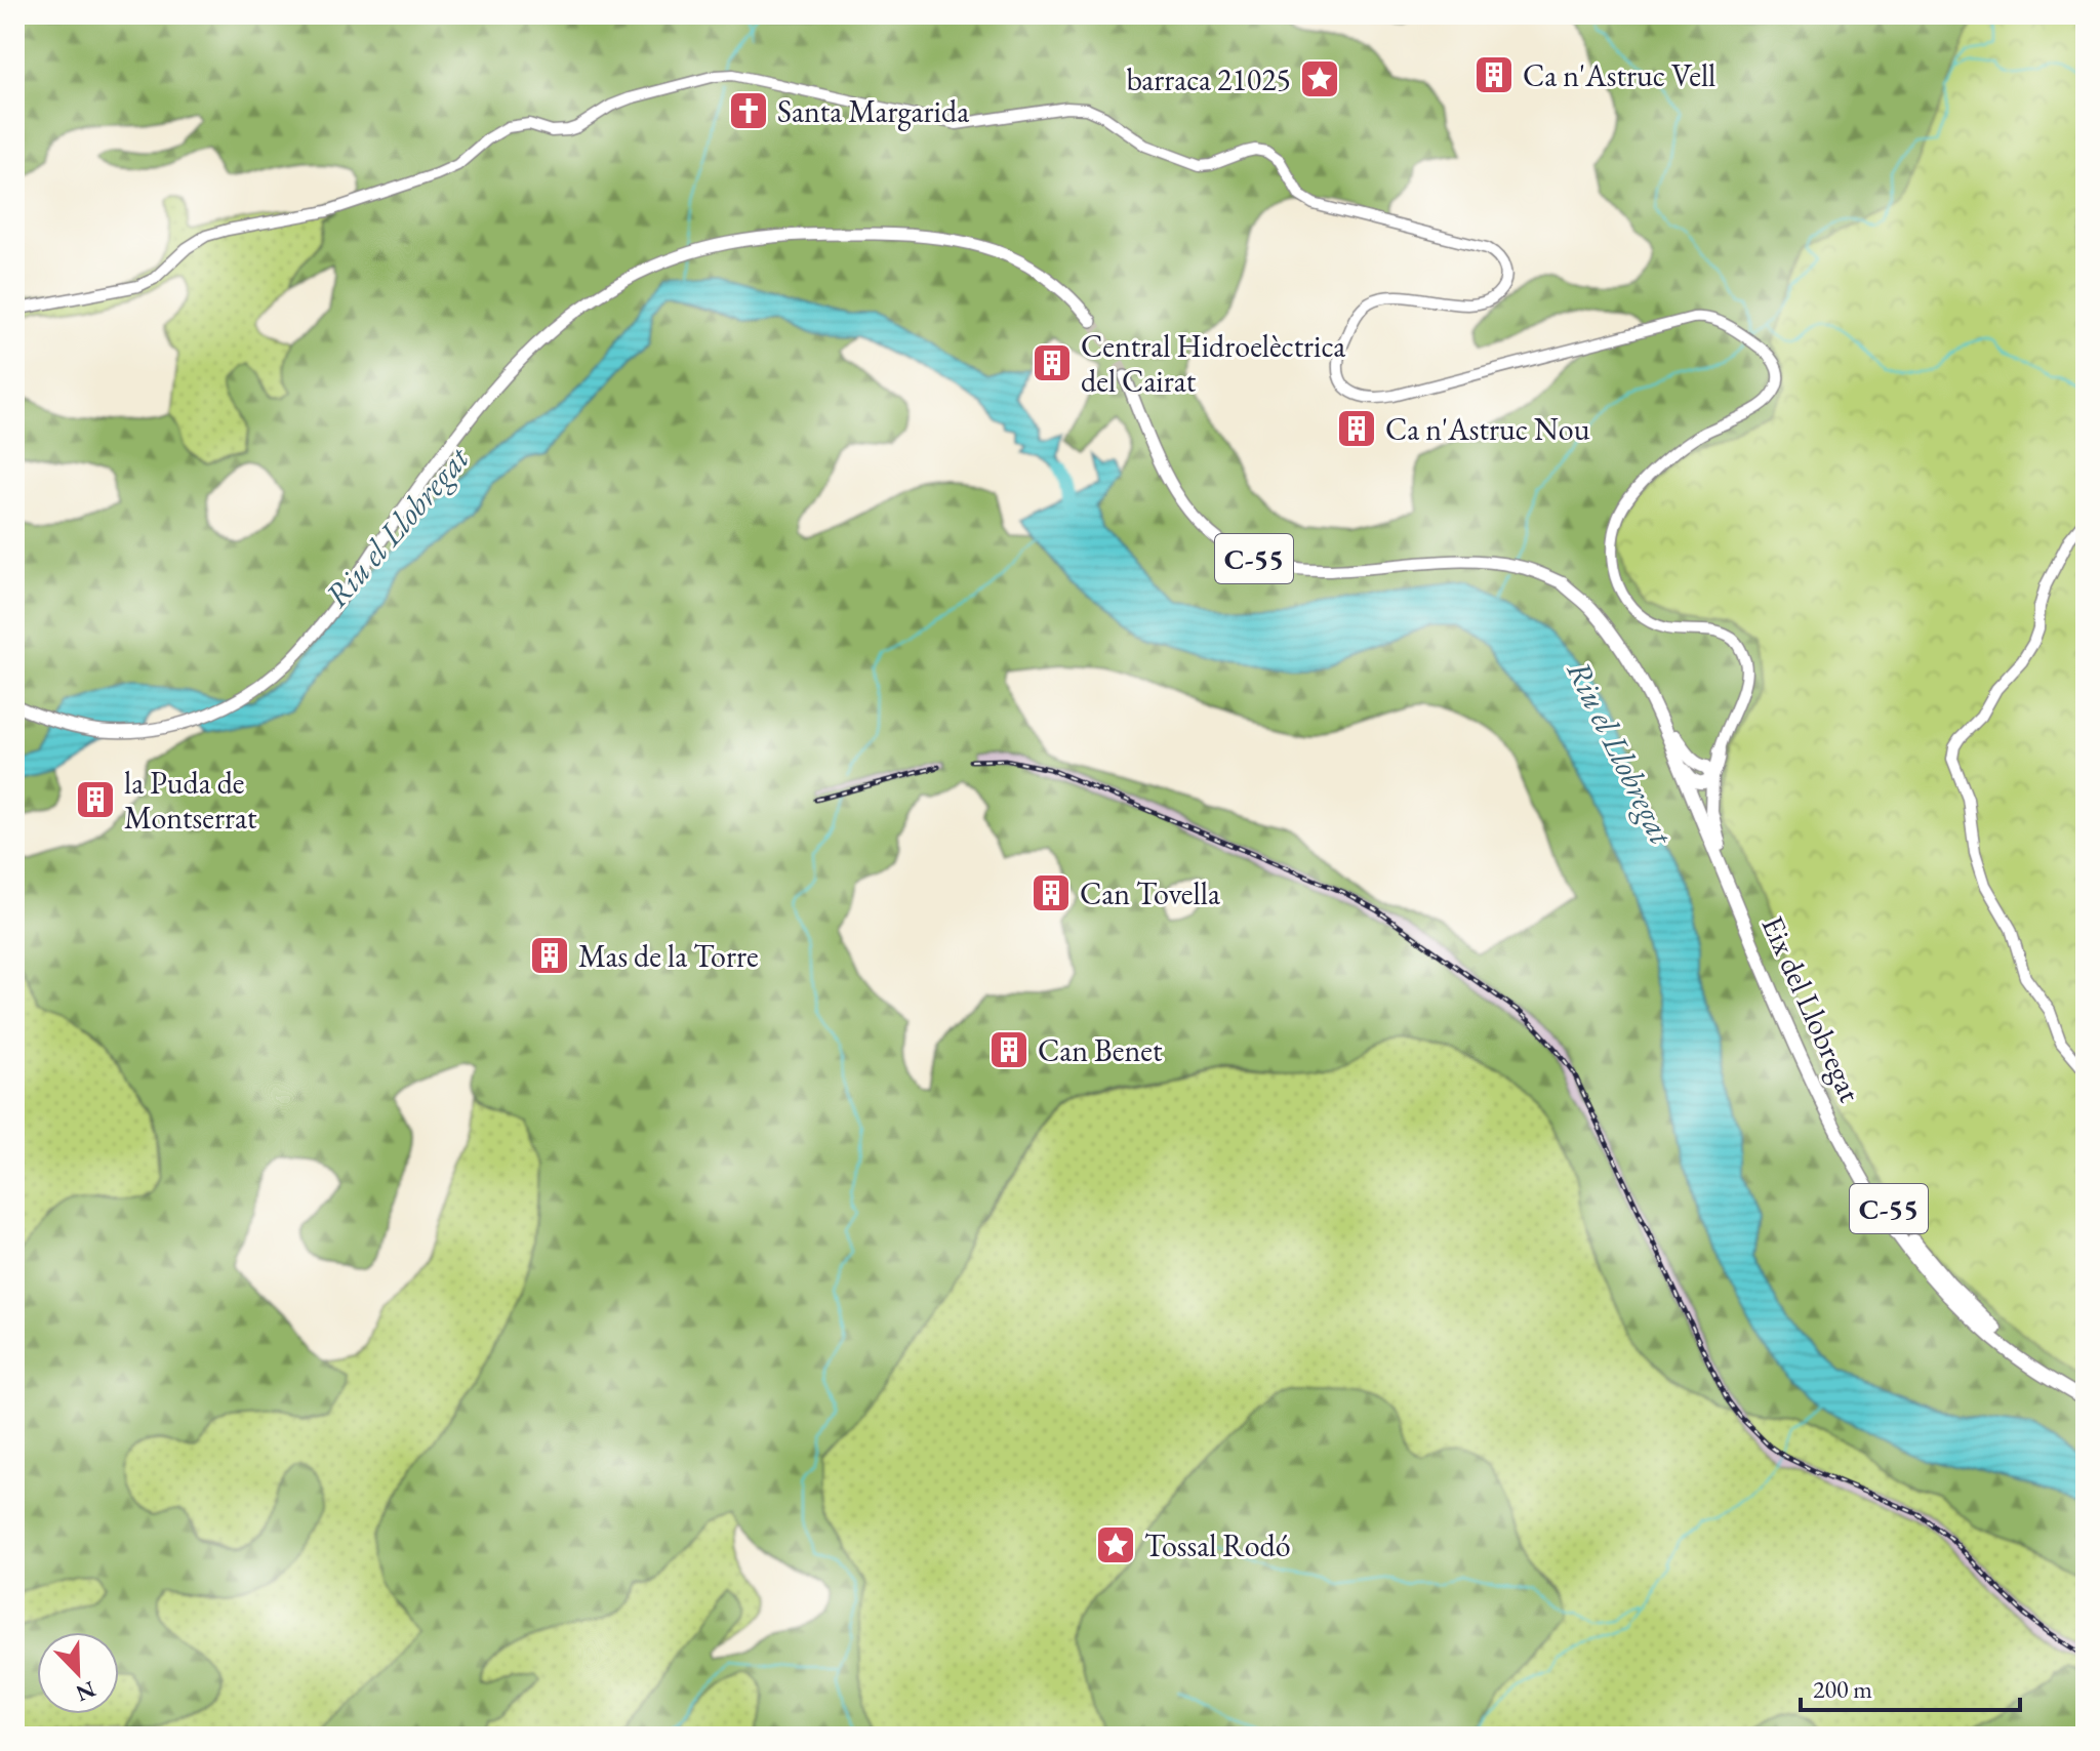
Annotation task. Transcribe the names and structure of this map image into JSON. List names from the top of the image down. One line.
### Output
{"streets":{"highway":["C-55","Eix del Llobregat"]},"crossings":[["C-55","Eix del Llobregat"]],"water":["Riu el Llobregat"],"places":{"building":["Ca n'Astruc Vell","Central Hidroelèctrica del Cairat","Ca n'Astruc Nou","la Puda de Montserrat","Can Tovella","Mas de la Torre","Can Benet"],"place":["barraca 21025","Tossal Rodó"],"church":["Santa Margarida"]},"scale_bar":"200 m","north":"bottom right"}
